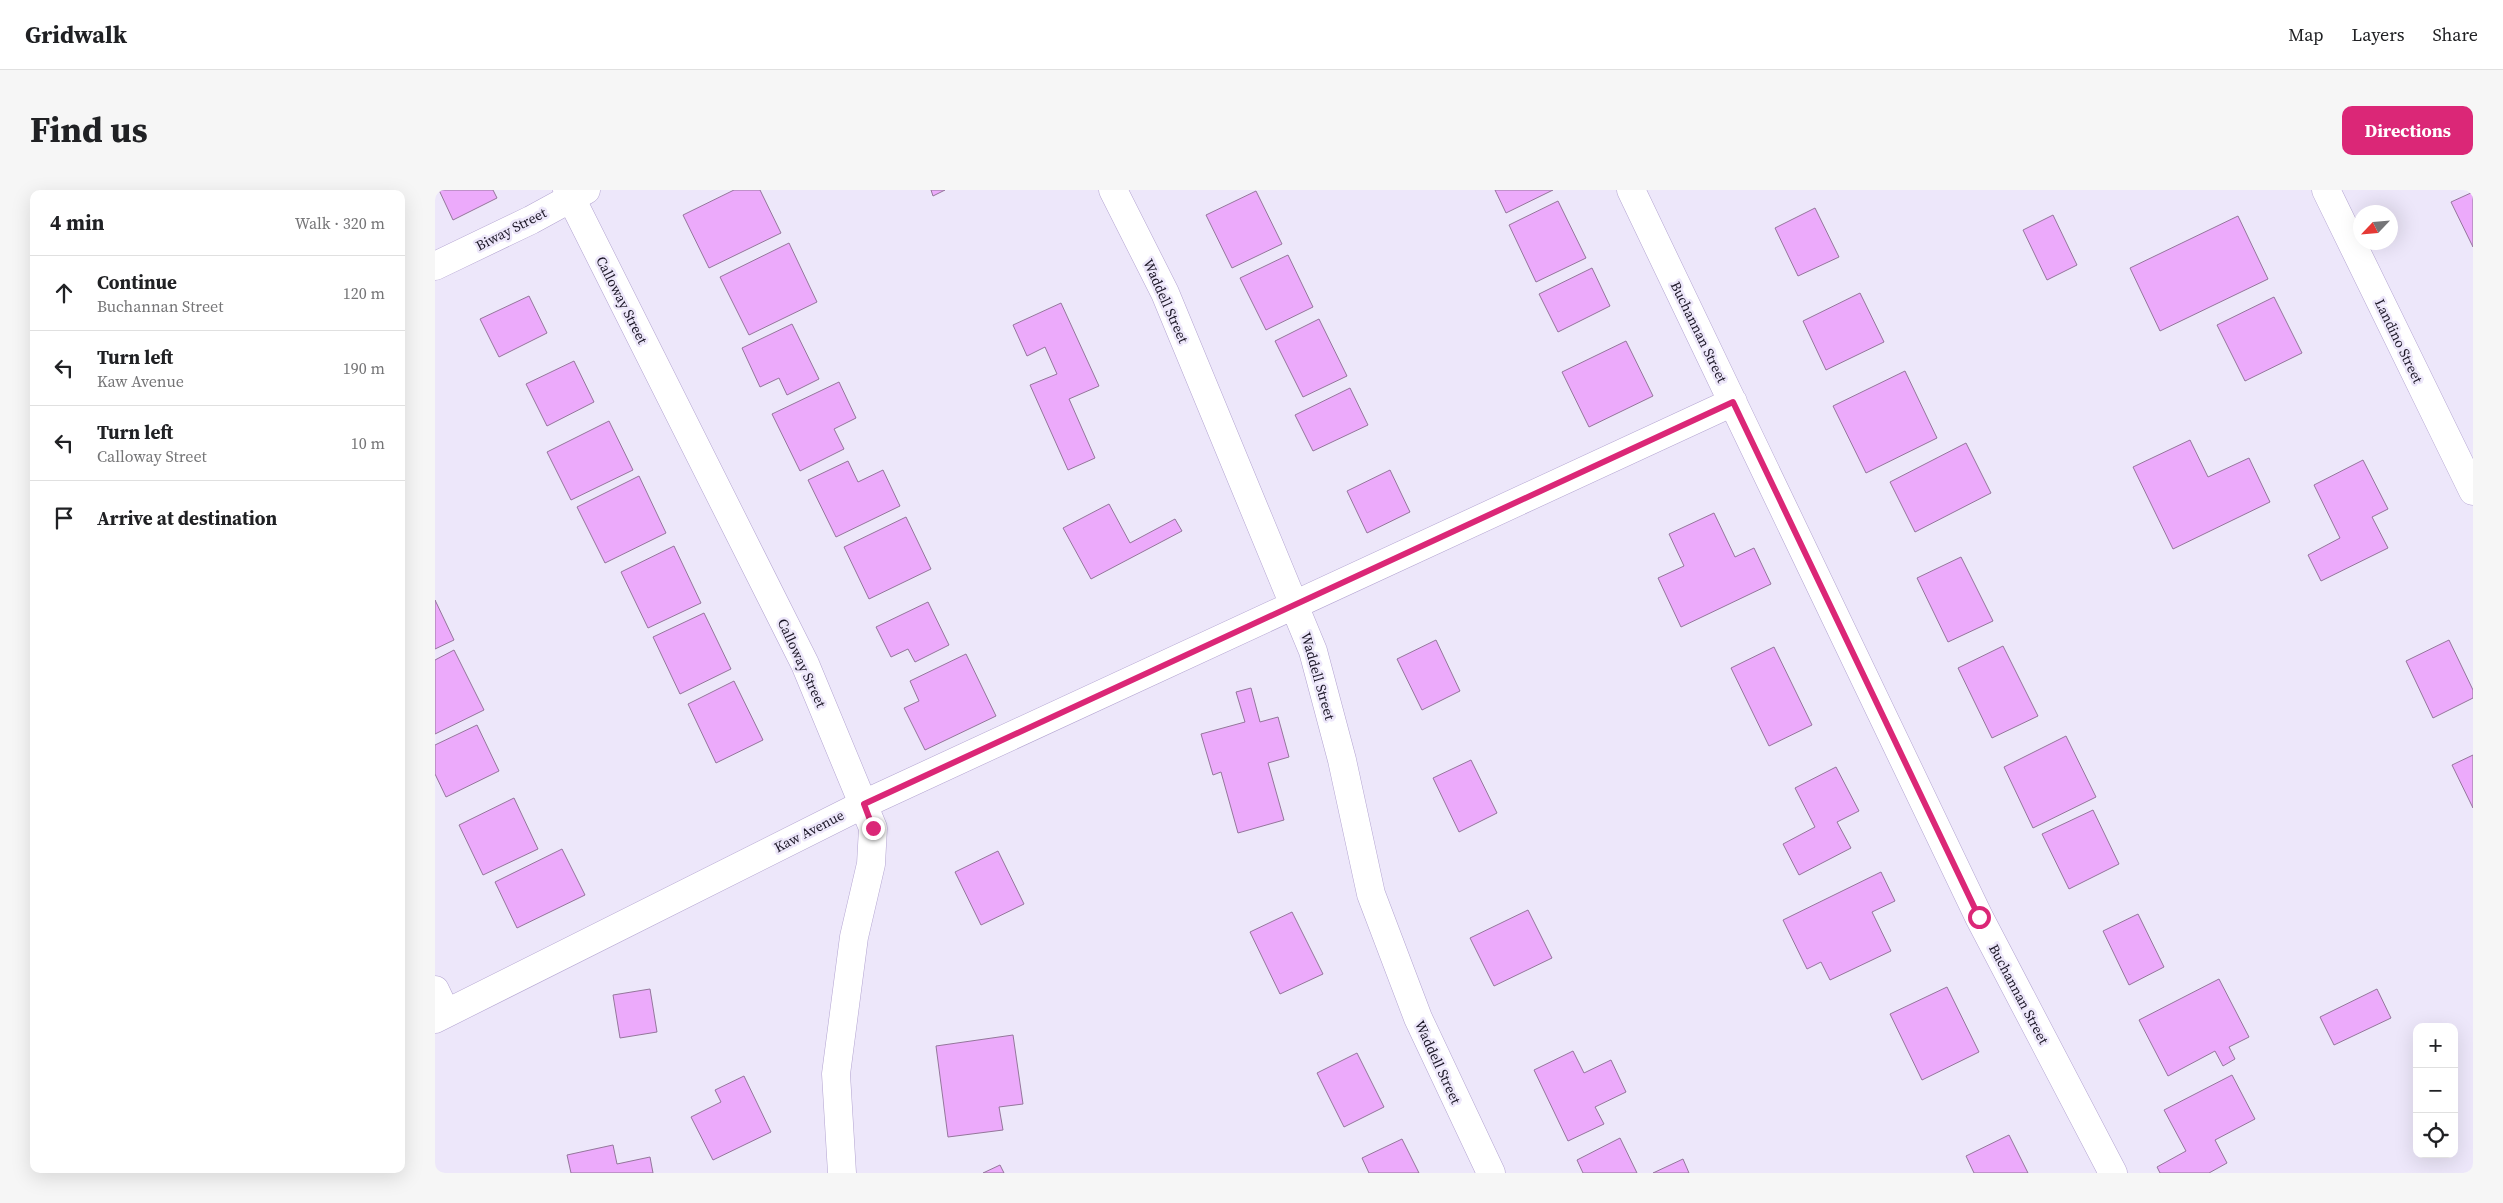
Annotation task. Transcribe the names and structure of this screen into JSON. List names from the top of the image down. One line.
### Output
{"streets":{"street":["Biway Street","Calloway Street","Waddell Street","Buchannan Street","Landino Street","Kaw Avenue"]},"crossings":[["Biway Street","Calloway Street"],["Calloway Street","Kaw Avenue"],["Waddell Street","Kaw Avenue"],["Buchannan Street","Kaw Avenue"]],"north":"bottom left","page":{"header":"Gridwalk","nav":["Map","Layers","Share"],"title":"Find us","buttons":"Directions","heading":["4 min","Walk · 320 m"],"list":[["Continue","Buchannan Street","120 m"],["Turn left","Kaw Avenue","190 m"],["Turn left","Calloway Street","10 m"],"Arrive at destination"],"map_buttons":["+","−"]}}
